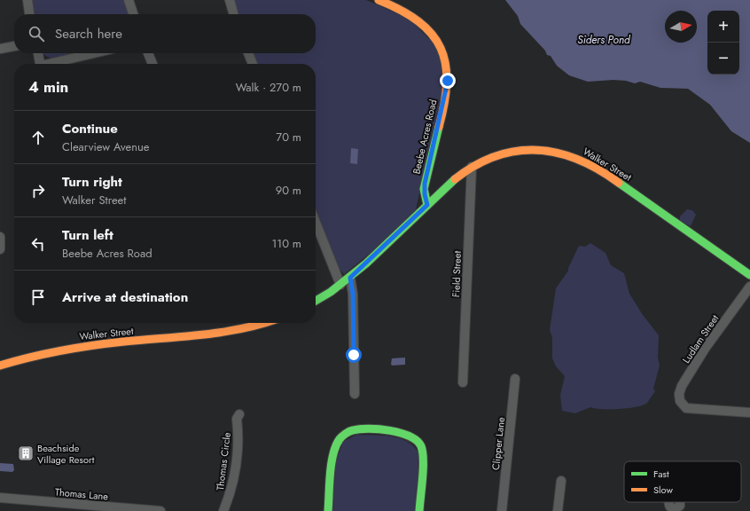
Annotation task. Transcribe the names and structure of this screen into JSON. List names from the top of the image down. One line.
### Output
{"streets":{"street":["Beebe Acres Road","Walker Street","Field Street","Ludlam Street","Clipper Lane","Thomas Circle","Thomas Lane"]},"crossings":[["Beebe Acres Road","Walker Street"],["Walker Street","Field Street"]],"water":["Siders Pond"],"places":{"building":["Beachside Village Resort"]},"legend":["Fast","Slow"],"north":"right","page":{"map_buttons":["+","−"],"search":"Search here","heading":["4 min","Walk · 270 m"],"list":[["Continue","Clearview Avenue","70 m"],["Turn right","Walker Street","90 m"],["Turn left","Beebe Acres Road","110 m"],"Arrive at destination"]}}
